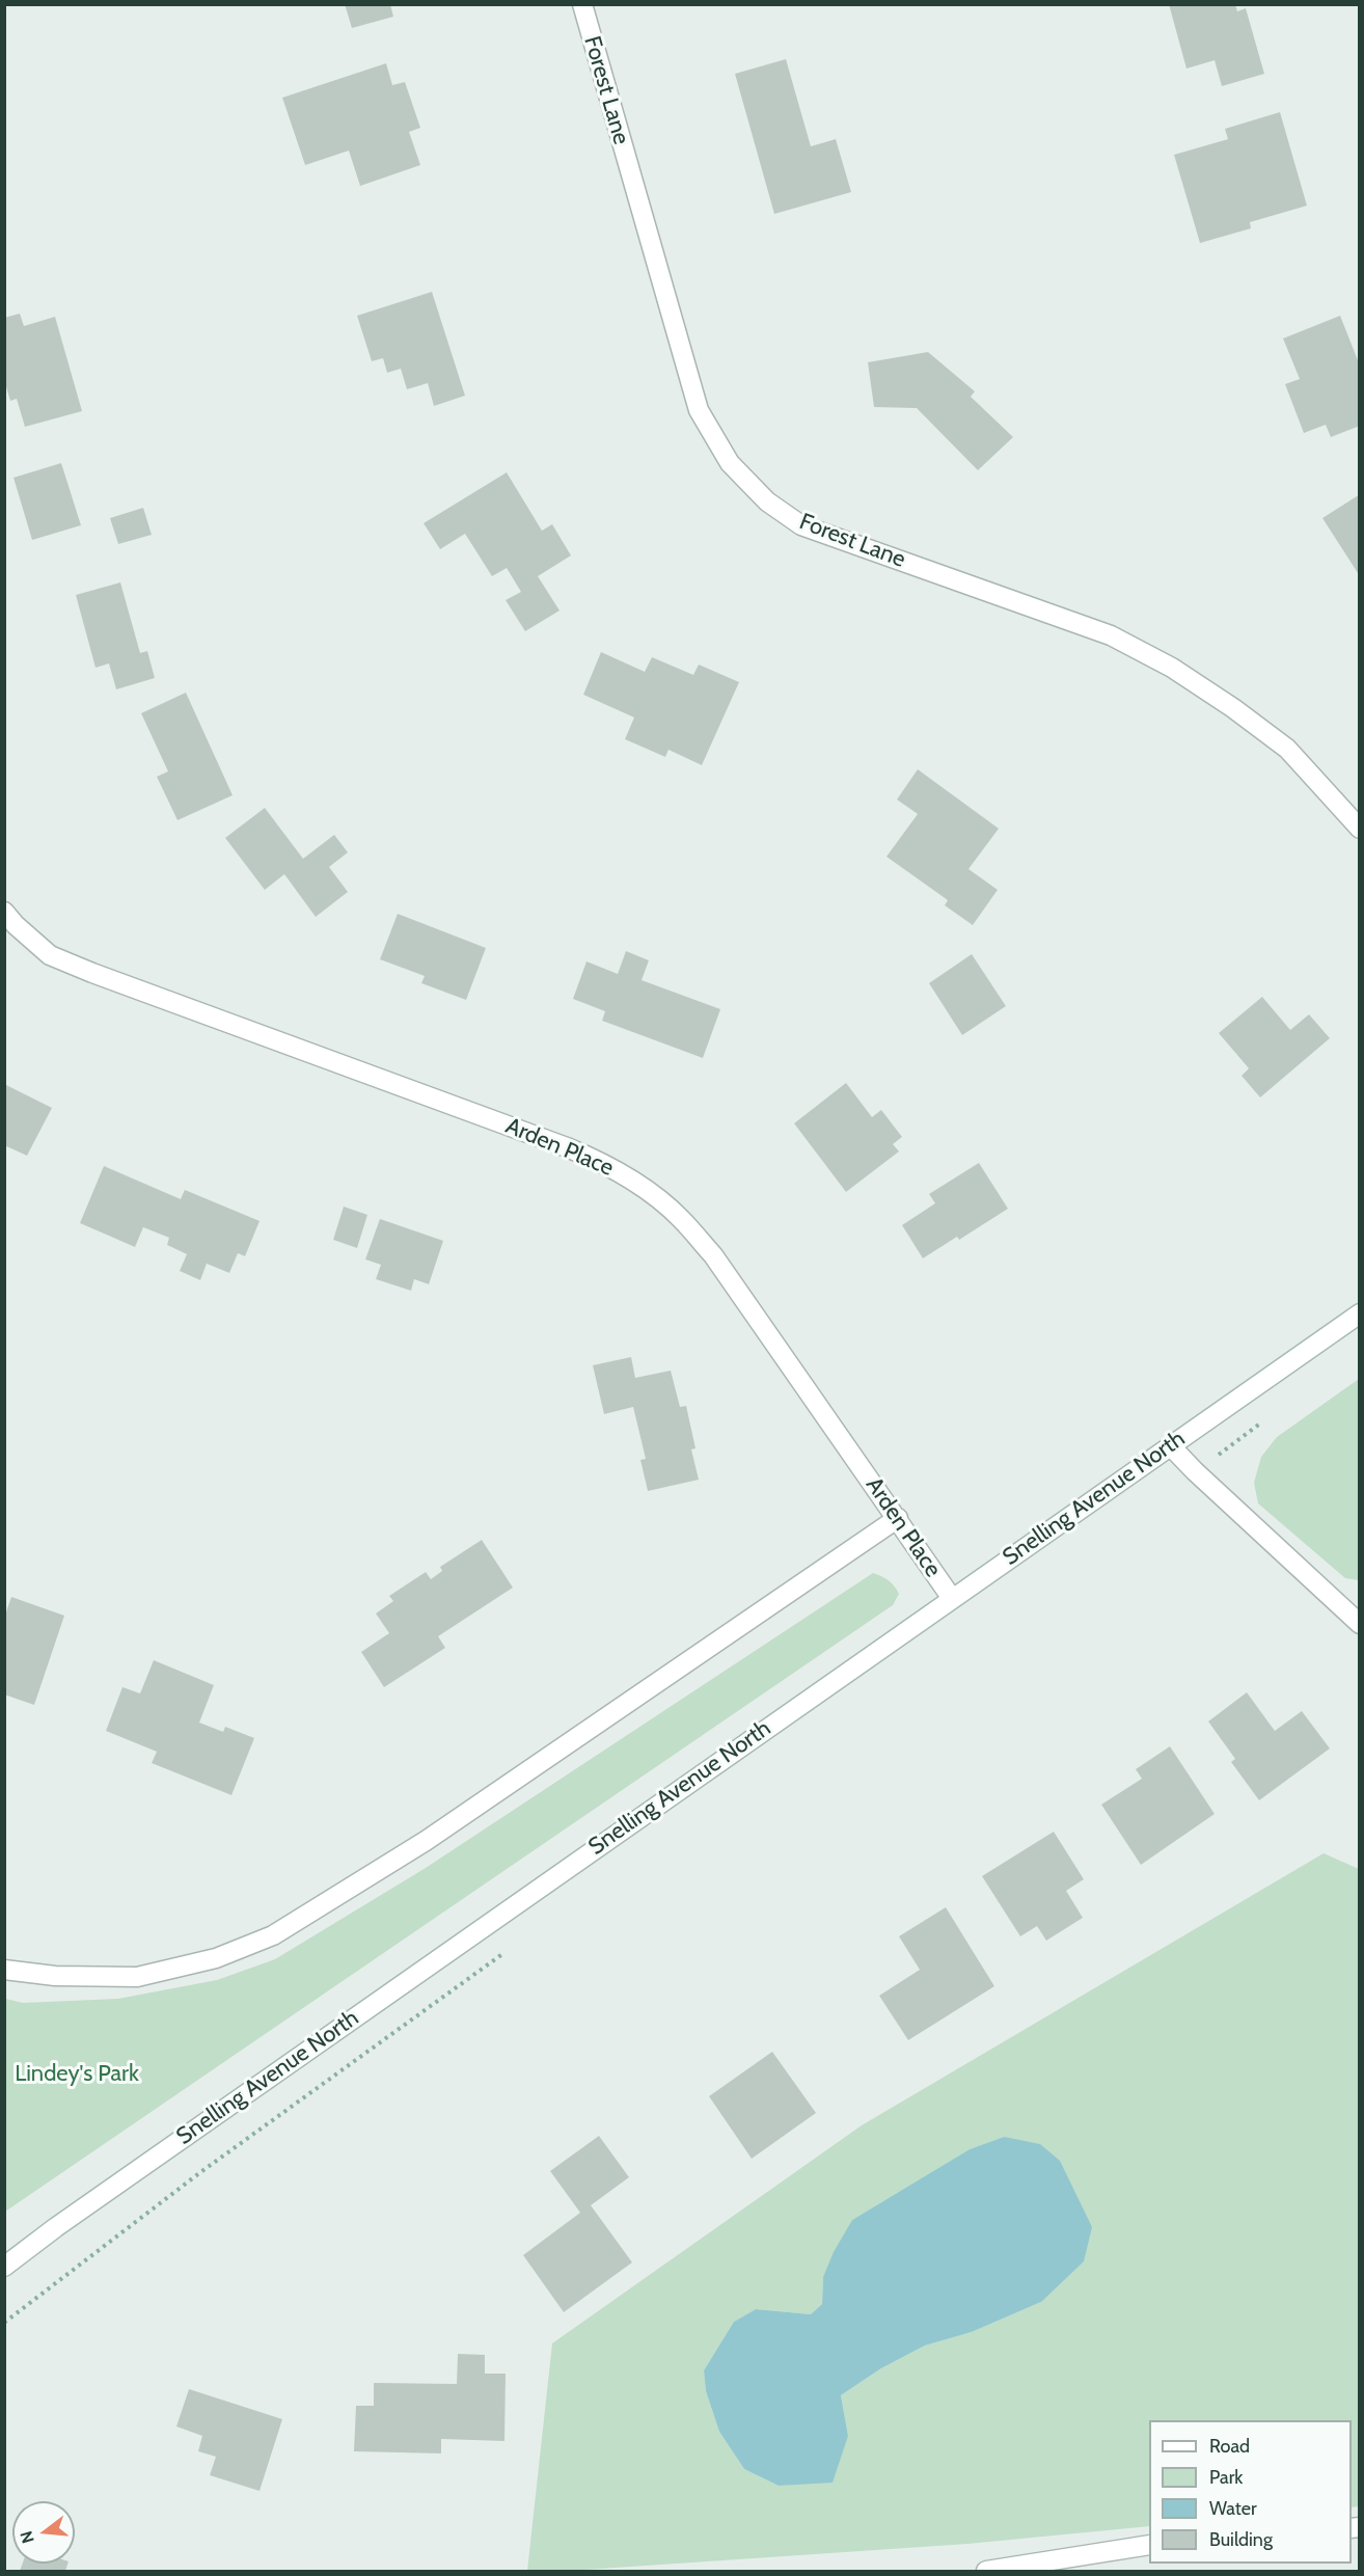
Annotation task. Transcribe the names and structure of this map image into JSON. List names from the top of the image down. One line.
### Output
{"streets":{"street":["Forest Lane","Arden Place","Snelling Avenue North"]},"crossings":[["Arden Place","Snelling Avenue North"]],"parks":["Lindey's Park"],"legend":["Road","Park","Water","Building"],"north":"left"}
